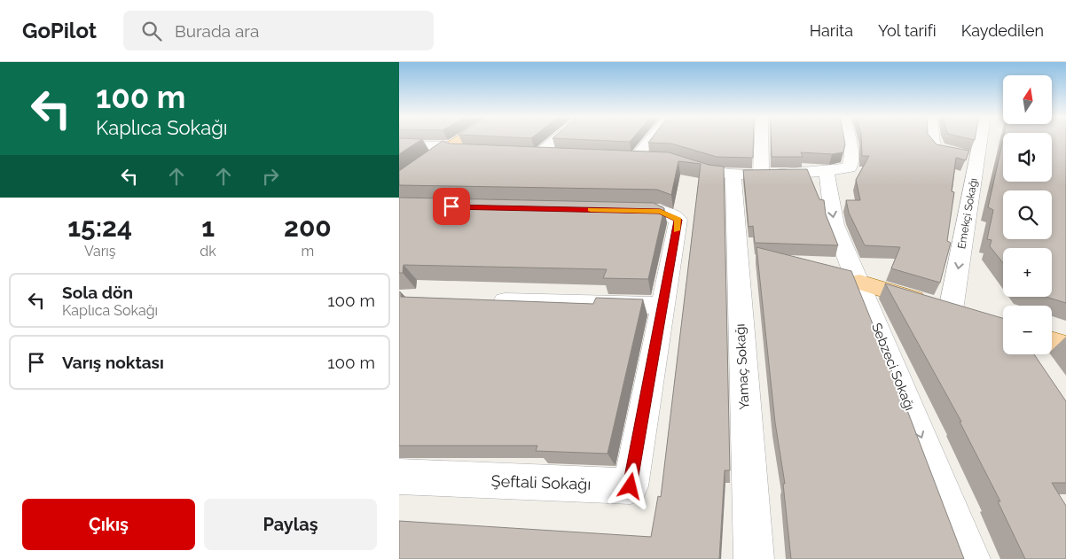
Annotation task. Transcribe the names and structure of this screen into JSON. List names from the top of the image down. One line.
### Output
{"streets":{"street":["Emekçi Sokağı","Yamaç Sokağı","Sebzeci Sokağı","Şeftali Sokağı"]},"one_way":["Emekçi Sokağı","Sebzeci Sokağı"],"north":"top","page":{"header":"GoPilot","search":"Burada ara","nav":["Harita","Yol tarifi","Kaydedilen"],"turn":["100 m","Kaplıca Sokağı"],"map_buttons":["+","−"],"eta":["15:24","Varış","1","dk","200","m"],"list":[{"name":"Sola dön","note":"Kaplıca Sokağı","value":"100 m"},{"name":"Varış noktası","value":"100 m"}],"buttons":["Çıkış","Paylaş"]}}
